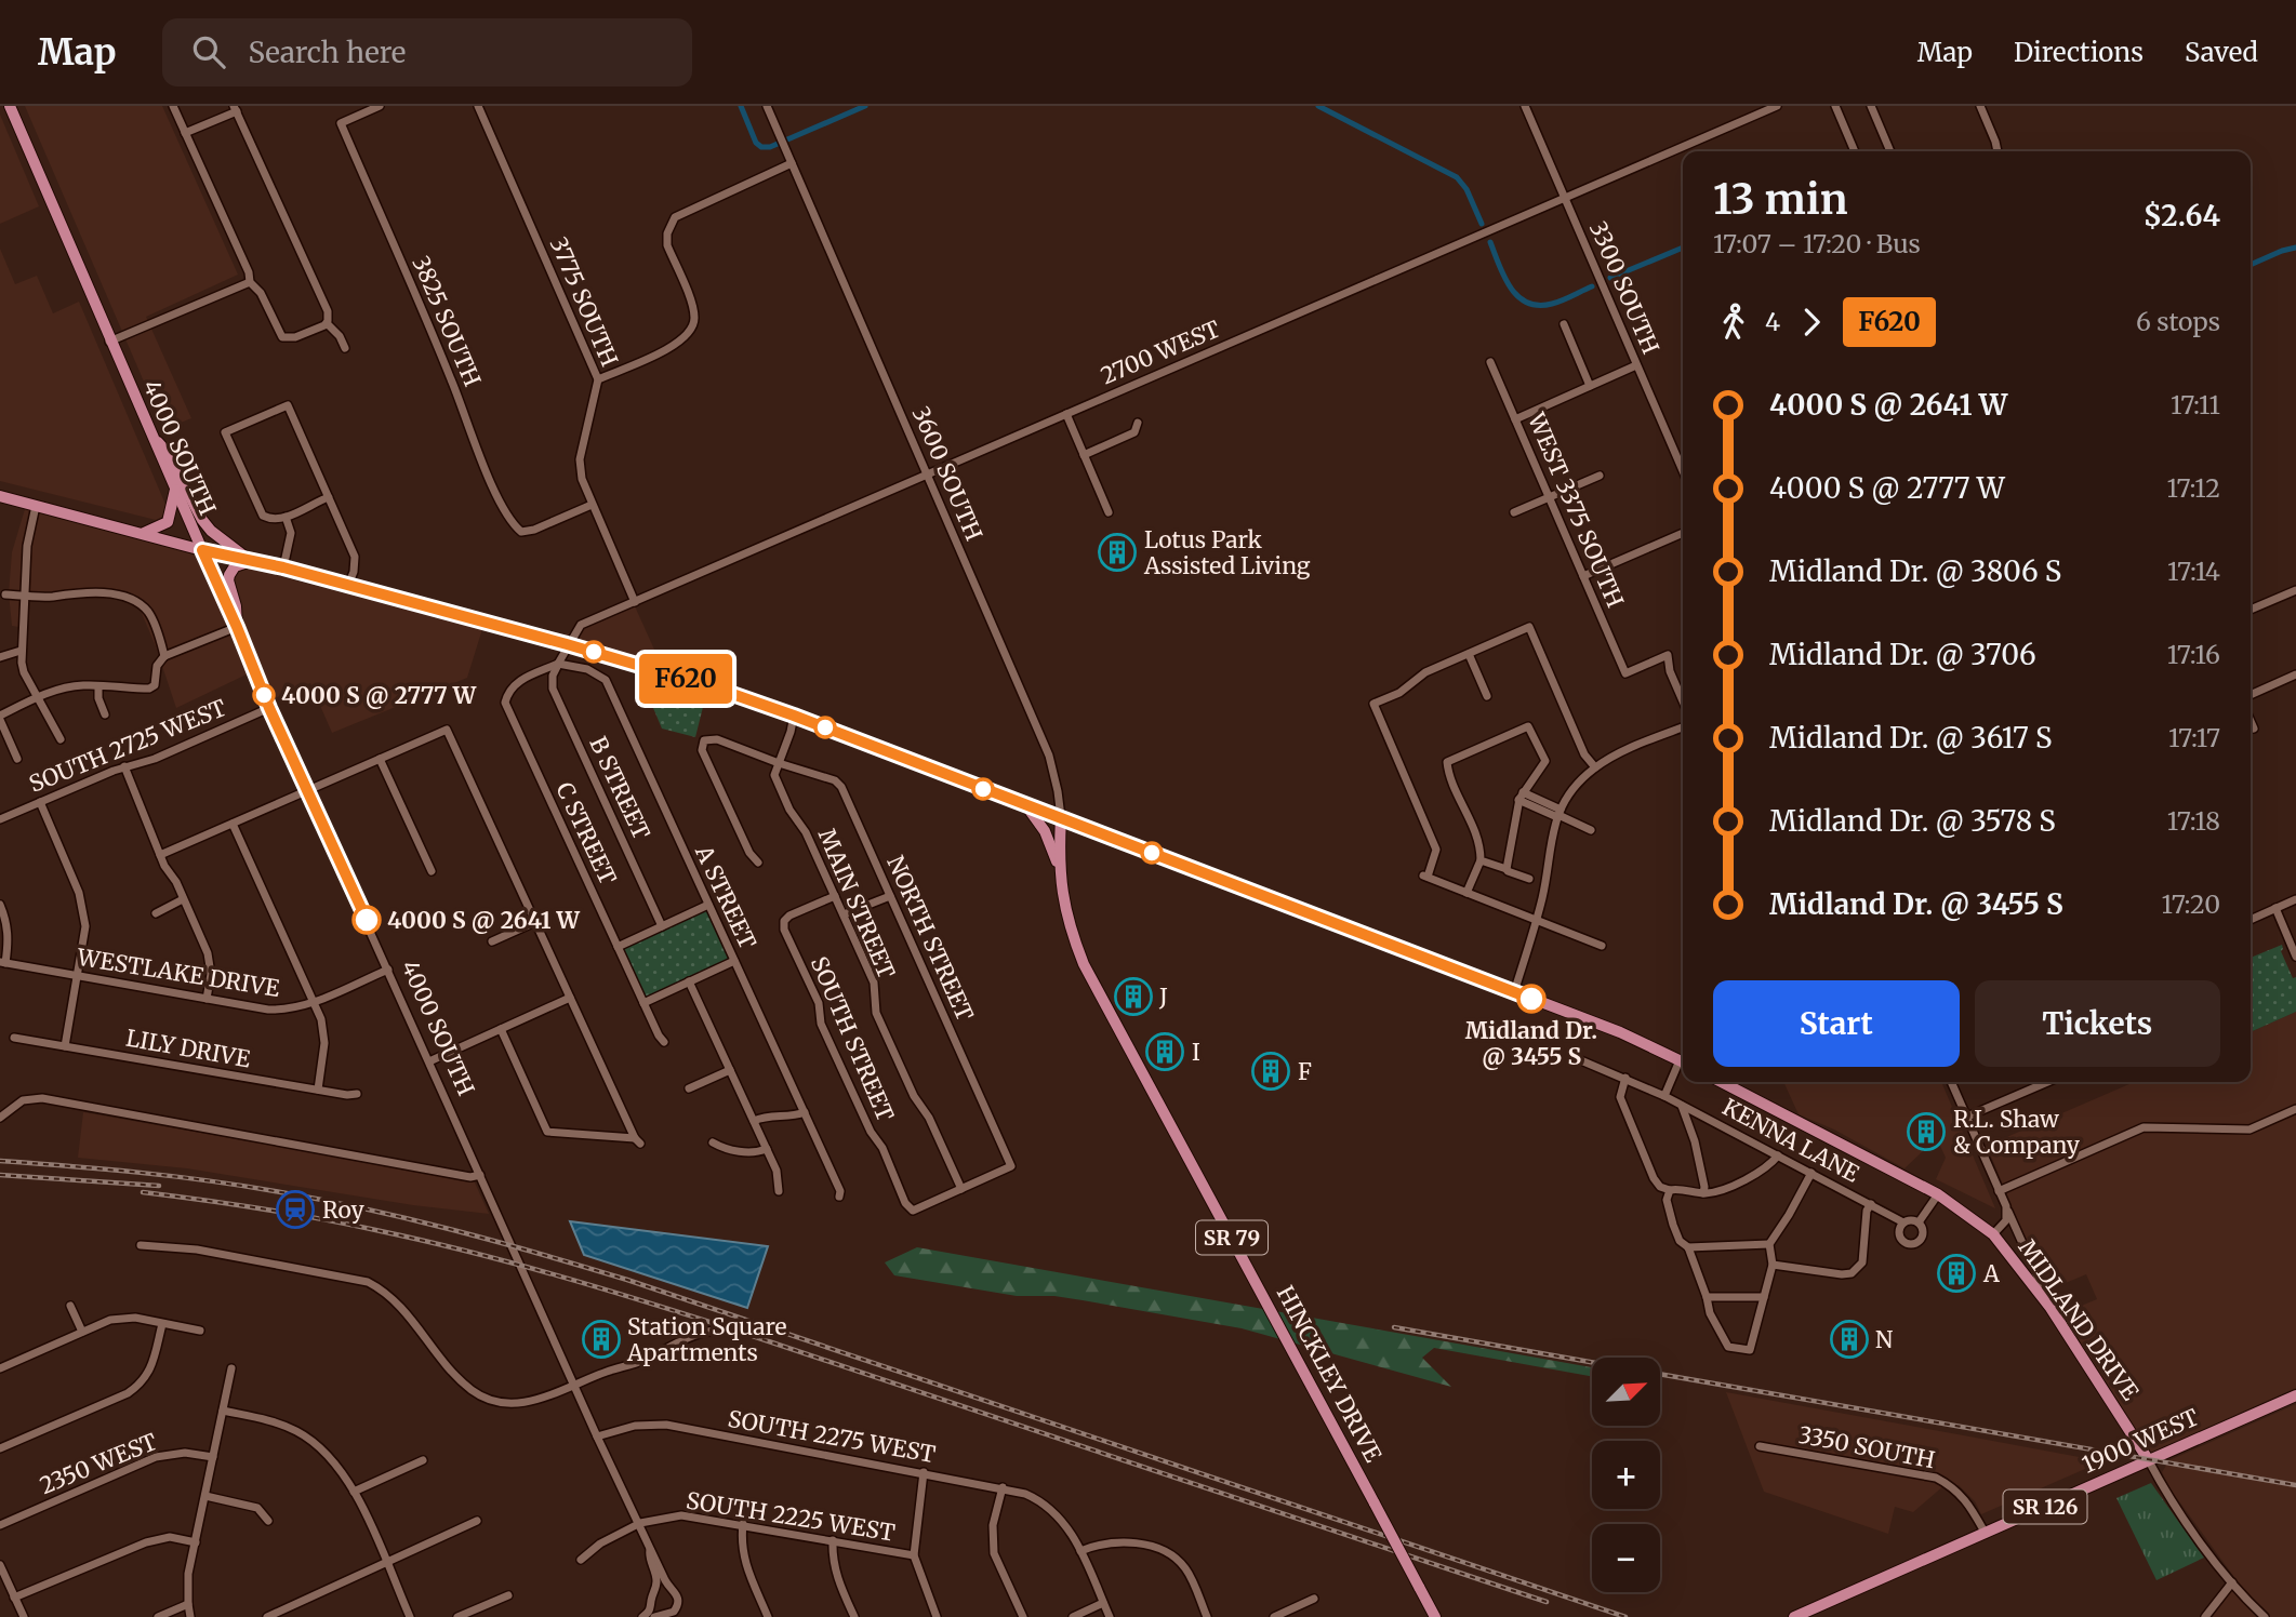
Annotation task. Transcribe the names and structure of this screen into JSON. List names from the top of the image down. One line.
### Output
{"streets":{"main road":["4000 SOUTH","SR 79","MIDLAND DRIVE","HINCKLEY DRIVE","1900 WEST","SR 126"],"street":["3300 SOUTH","3775 SOUTH","3825 SOUTH","2700 WEST","3600 SOUTH","WEST 3375 SOUTH","SOUTH 2725 WEST","B STREET","C STREET","A STREET","MAIN STREET","NORTH STREET","WESTLAKE DRIVE","SOUTH STREET","LILY DRIVE","KENNA LANE","SOUTH 2275 WEST","3350 SOUTH","2350 WEST","SOUTH 2225 WEST"]},"crossings":[["3300 SOUTH","2700 WEST"],["3775 SOUTH","3825 SOUTH"],["3775 SOUTH","2700 WEST"],["2700 WEST","3600 SOUTH"],["4000 SOUTH","SOUTH 2725 WEST"],["4000 SOUTH","WESTLAKE DRIVE"],["4000 SOUTH","SOUTH 2275 WEST"],["4000 SOUTH","SOUTH 2225 WEST"],["3600 SOUTH","HINCKLEY DRIVE"],["B STREET","C STREET"],["B STREET","A STREET"],["C STREET","A STREET"],["MAIN STREET","NORTH STREET"],["MAIN STREET","SOUTH STREET"],["NORTH STREET","SOUTH STREET"],["MIDLAND DRIVE","1900 WEST"],["1900 WEST","3350 SOUTH"]],"places":{"building":["Lotus Park Assisted Living","J","I","F","R.L. Shaw & Company","A","Station Square Apartments","N"],"other":["4000 S @ 2777 W","4000 S @ 2641 W","Midland Dr. @ 3455 S"],"station":["Roy"]},"lines":["bus line F620"],"north":"top right","page":{"header":"Map","search":"Search here","nav":["Map","Directions","Saved"],"on_map":"F620","heading":["13 min","17:07 – 17:20 · Bus","$2.64"],"legs":["4","F620","6 stops"],"list":[{"name":"4000 S @ 2641 W","value":"17:11"},{"name":"4000 S @ 2777 W","value":"17:12"},{"name":"Midland Dr. @ 3806 S","value":"17:14"},{"name":"Midland Dr. @ 3706","value":"17:16"},{"name":"Midland Dr. @ 3617 S","value":"17:17"},{"name":"Midland Dr. @ 3578 S","value":"17:18"},{"name":"Midland Dr. @ 3455 S","value":"17:20"}],"buttons":["Start","Tickets"],"map_buttons":["+","−"]}}
